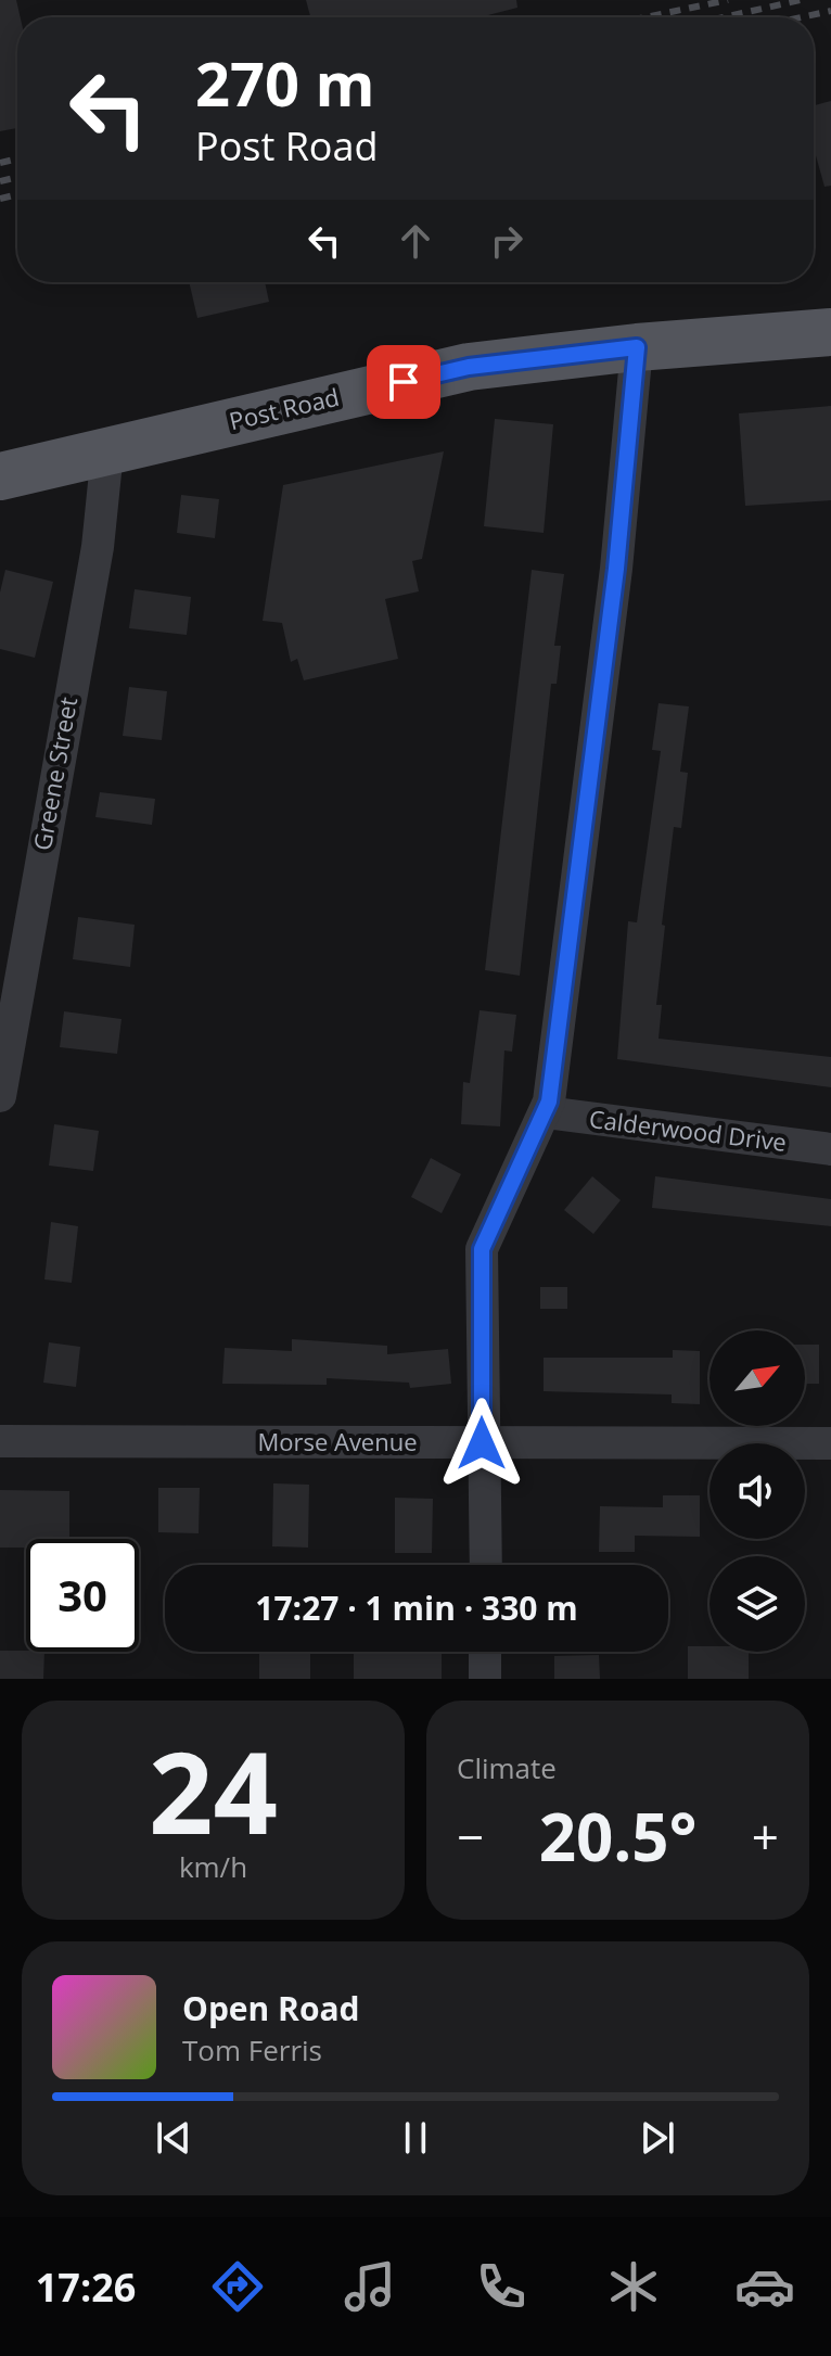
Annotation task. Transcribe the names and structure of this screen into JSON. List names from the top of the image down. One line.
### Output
{"streets":{"main road":["Post Road"],"street":["Greene Street","Calderwood Drive","Morse Avenue"]},"crossings":[["Post Road","Greene Street"]],"north":"top right","page":{"turn":["270 m","Post Road"],"limit":"30","trip":"17:27 · 1 min · 330 m","tile":[["24","km/h"],"Climate"],"heat":["−","20.5°","+"],"song":["Open Road","Tom Ferris"],"tabs":"17:26"}}
